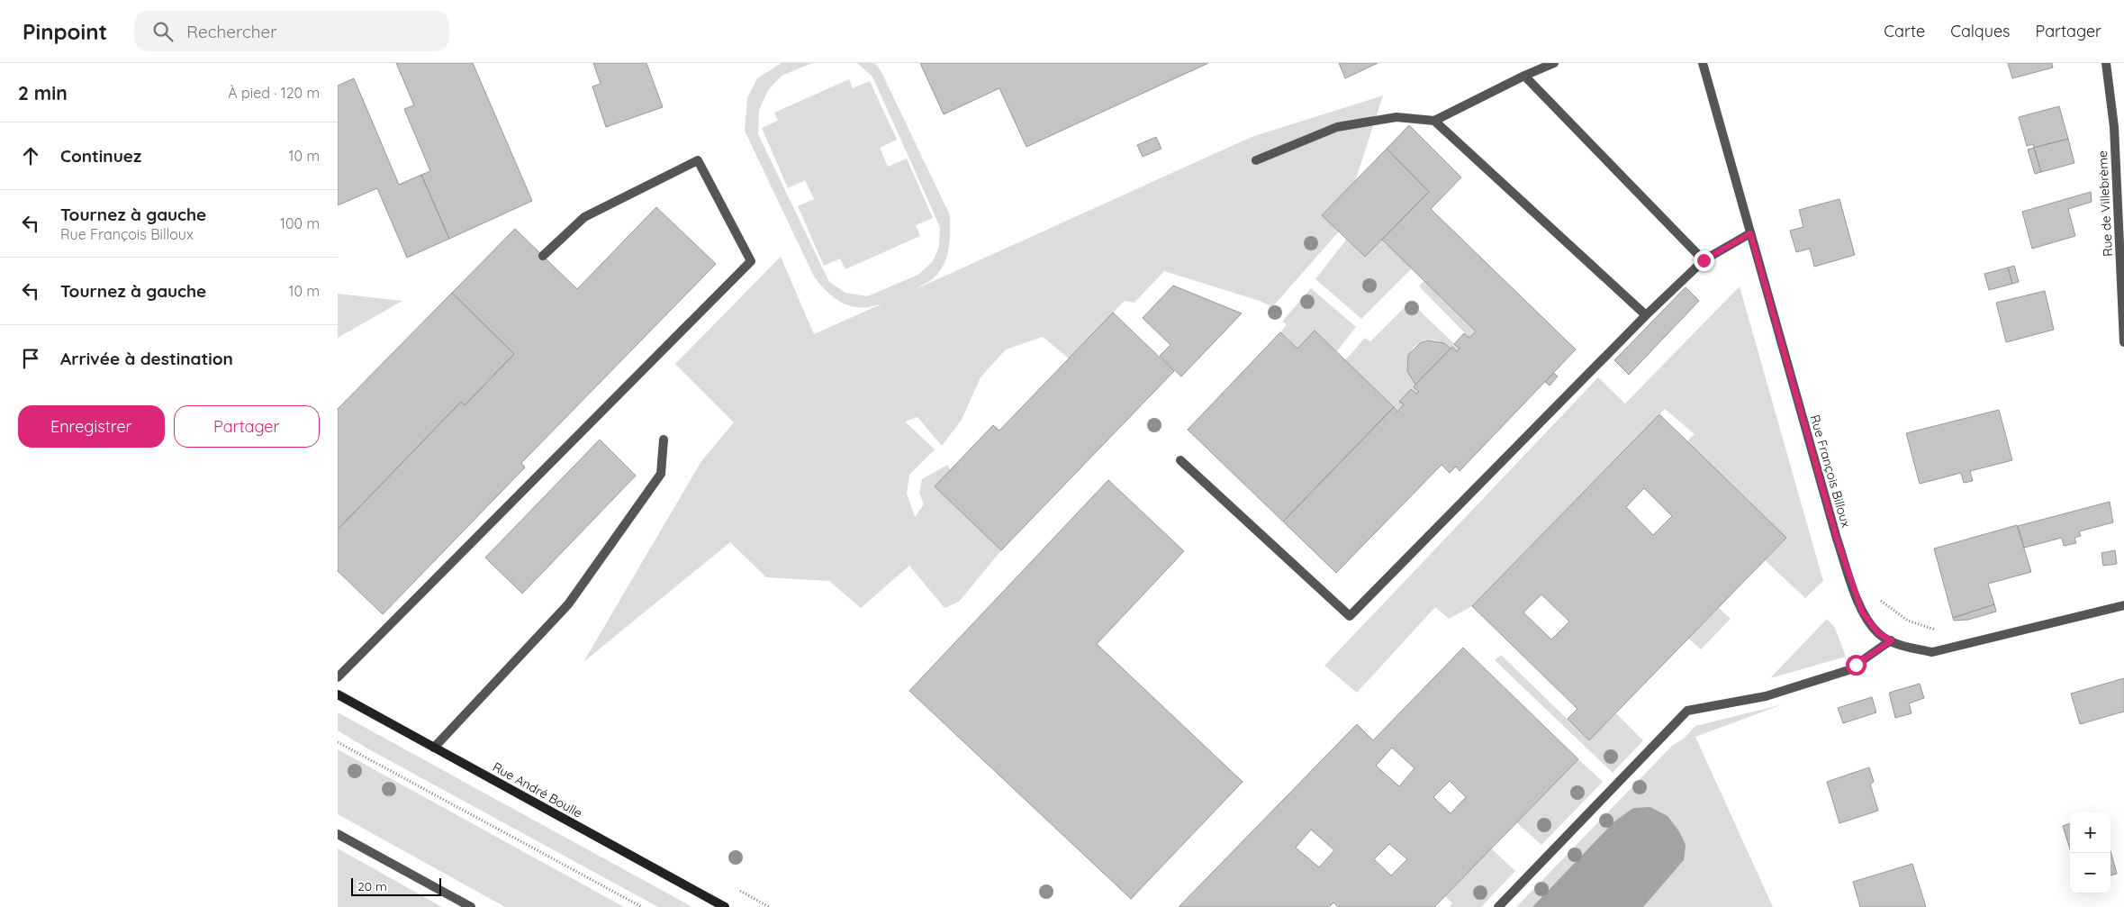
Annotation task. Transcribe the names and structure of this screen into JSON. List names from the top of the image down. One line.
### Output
{"streets":{"street":["Rue de Villebrème","Rue François Billoux","Rue André Boulle"]},"scale_bar":"20 m","page":{"header":"Pinpoint","search":"Rechercher","nav":["Carte","Calques","Partager"],"heading":["2 min","À pied · 120 m"],"list":[["Continuez","10 m"],["Tournez à gauche","Rue François Billoux","100 m"],["Tournez à gauche","10 m"],"Arrivée à destination"],"buttons":["Enregistrer","Partager"],"map_buttons":["+","−"],"scale":"20 m"}}
